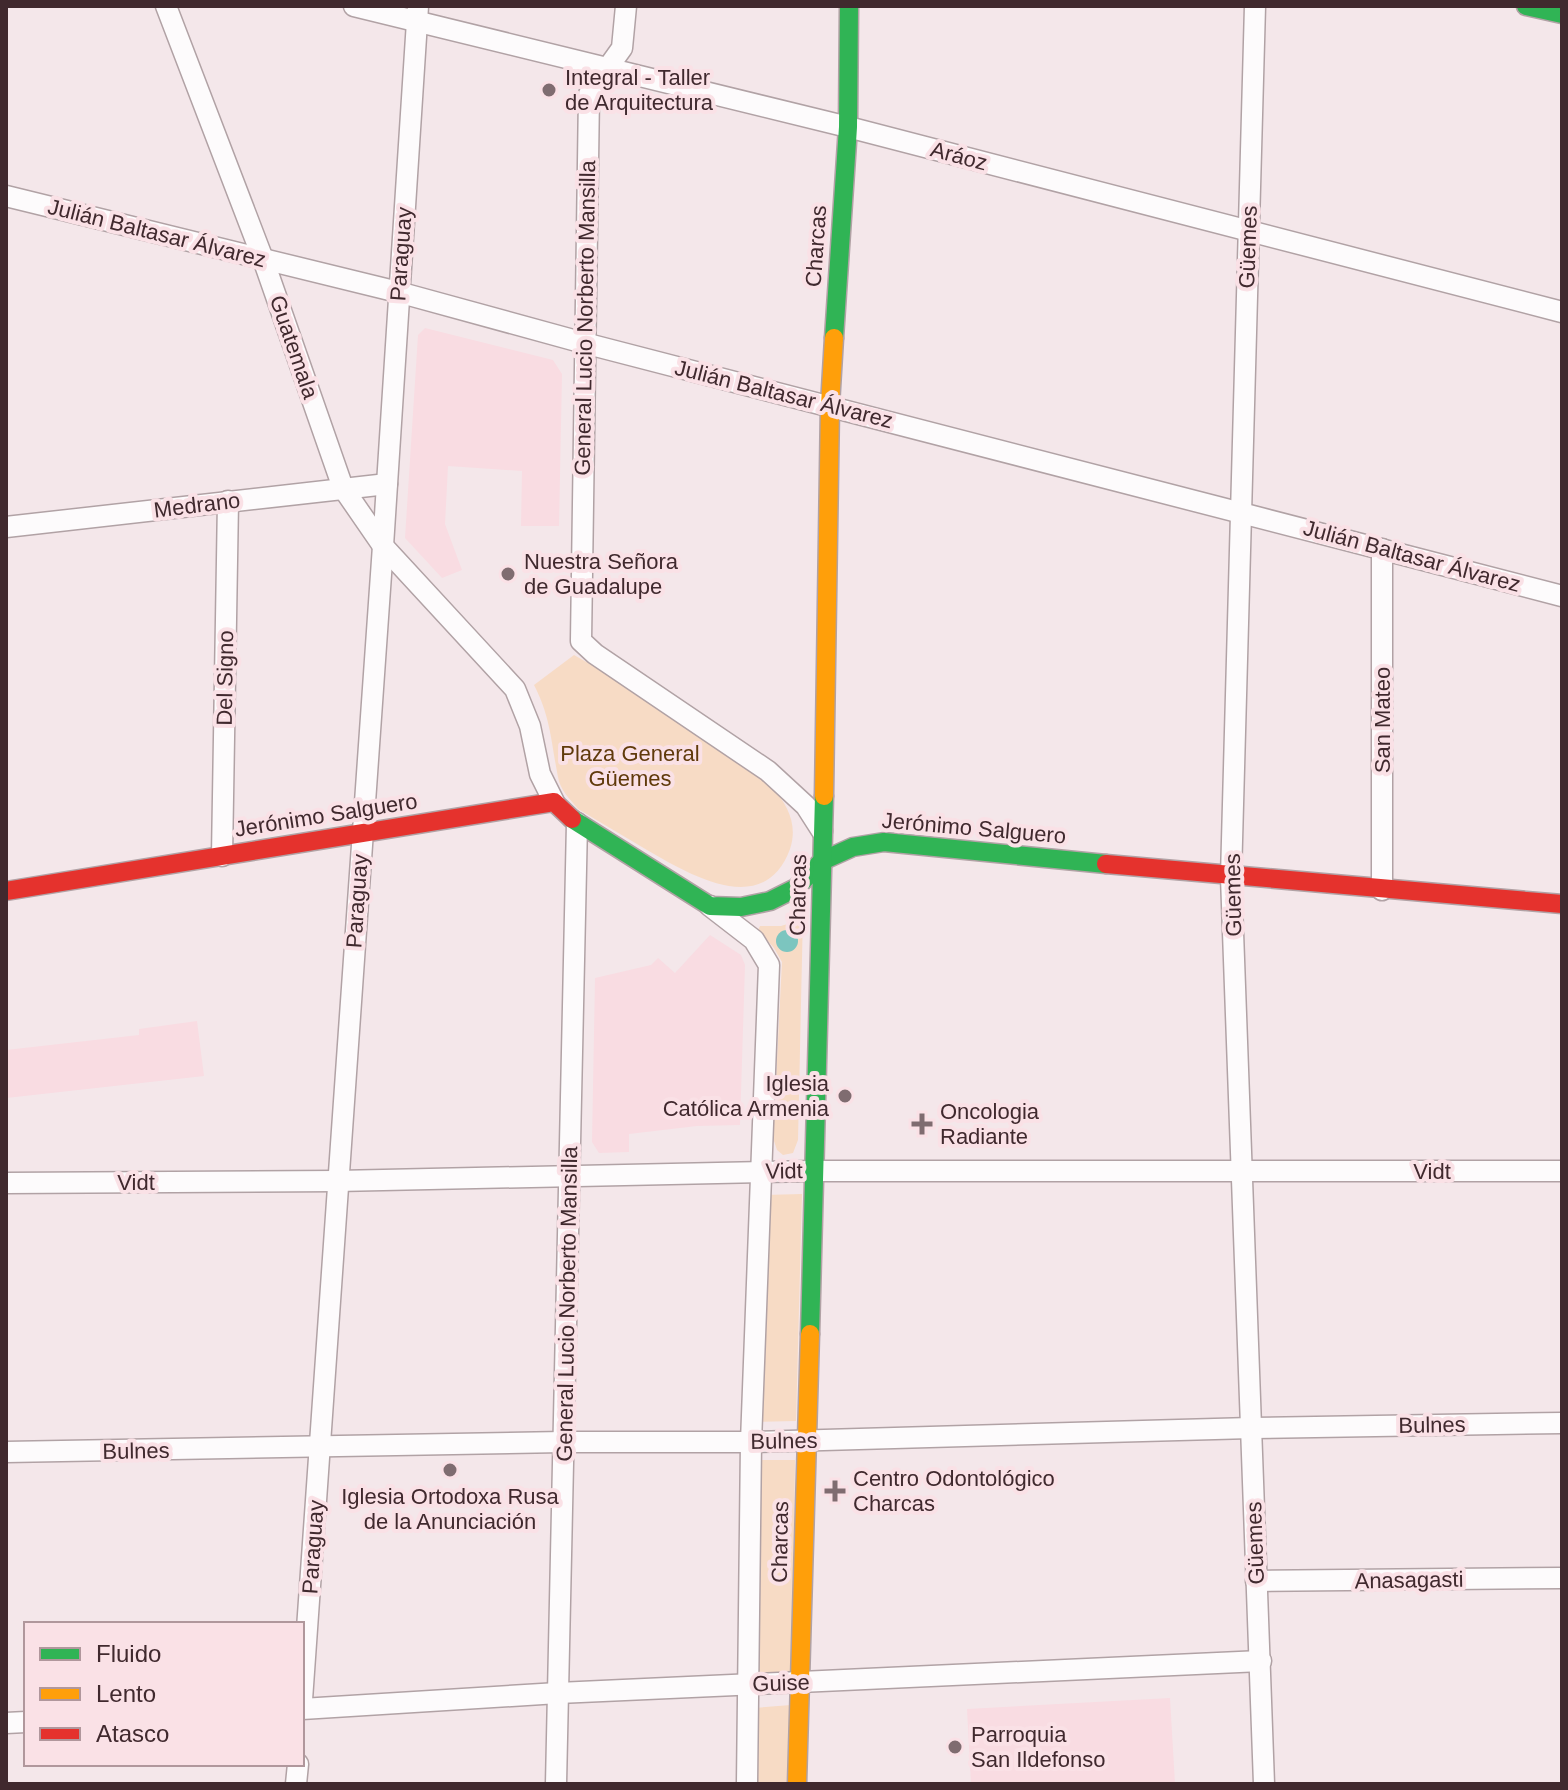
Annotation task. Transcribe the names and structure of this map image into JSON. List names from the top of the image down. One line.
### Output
{"streets":{"street":["Aráoz","Julián Baltasar Álvarez","Charcas","Güemes","Paraguay","General Lucio Norberto Mansilla","Guatemala","Medrano","Del Signo","San Mateo","Jerónimo Salguero","Vidt","Bulnes","Anasagasti","Guise"]},"crossings":[["Aráoz","Charcas"],["Aráoz","Güemes"],["Aráoz","Paraguay"],["Aráoz","General Lucio Norberto Mansilla"],["Julián Baltasar Álvarez","Charcas"],["Julián Baltasar Álvarez","Güemes"],["Julián Baltasar Álvarez","Paraguay"],["Julián Baltasar Álvarez","General Lucio Norberto Mansilla"],["Julián Baltasar Álvarez","Guatemala"],["Julián Baltasar Álvarez","San Mateo"],["Charcas","General Lucio Norberto Mansilla"],["Charcas","Jerónimo Salguero"],["Charcas","Vidt"],["Charcas","Bulnes"],["Charcas","Guise"],["Güemes","Jerónimo Salguero"],["Güemes","Vidt"],["Güemes","Bulnes"],["Güemes","Anasagasti"],["Güemes","Guise"],["Paraguay","Guatemala"],["Paraguay","Medrano"],["Paraguay","Jerónimo Salguero"],["Paraguay","Vidt"],["Paraguay","Bulnes"],["General Lucio Norberto Mansilla","Vidt"],["General Lucio Norberto Mansilla","Bulnes"],["General Lucio Norberto Mansilla","Guise"],["Guatemala","Medrano"],["Medrano","Del Signo"],["Del Signo","Jerónimo Salguero"],["San Mateo","Jerónimo Salguero"]],"parks":["Plaza General Güemes"],"places":{"other":["Integral - Taller de Arquitectura","Nuestra Señora de Guadalupe","Iglesia Católica Armenia","Iglesia Ortodoxa Rusa de la Anunciación","Parroquia San Ildefonso"],"health":["Oncologia Radiante","Centro Odontológico Charcas"]},"legend":["Fluido","Lento","Atasco"]}
